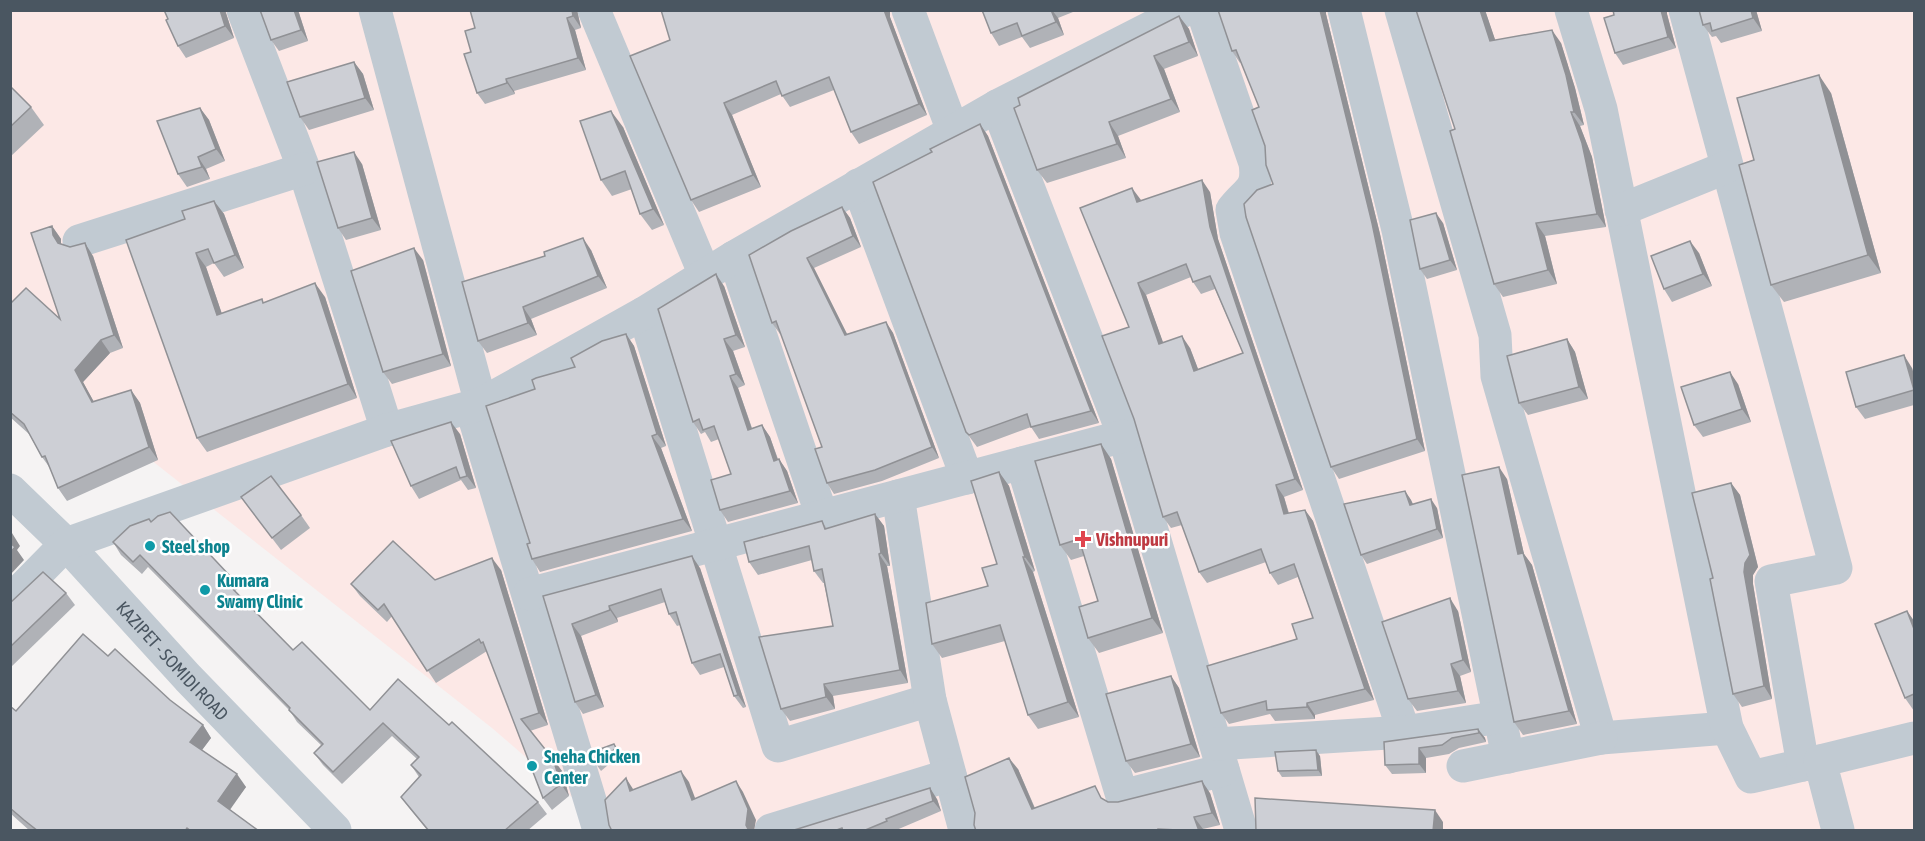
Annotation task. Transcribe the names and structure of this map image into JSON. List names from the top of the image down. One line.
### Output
{"streets":{"street":["KAZIPET - SOMIDI ROAD"]},"places":{"health":["Vishnupuri"],"other":["Steel shop","Kumara Swamy Clinic","Sneha Chicken Center"]}}
